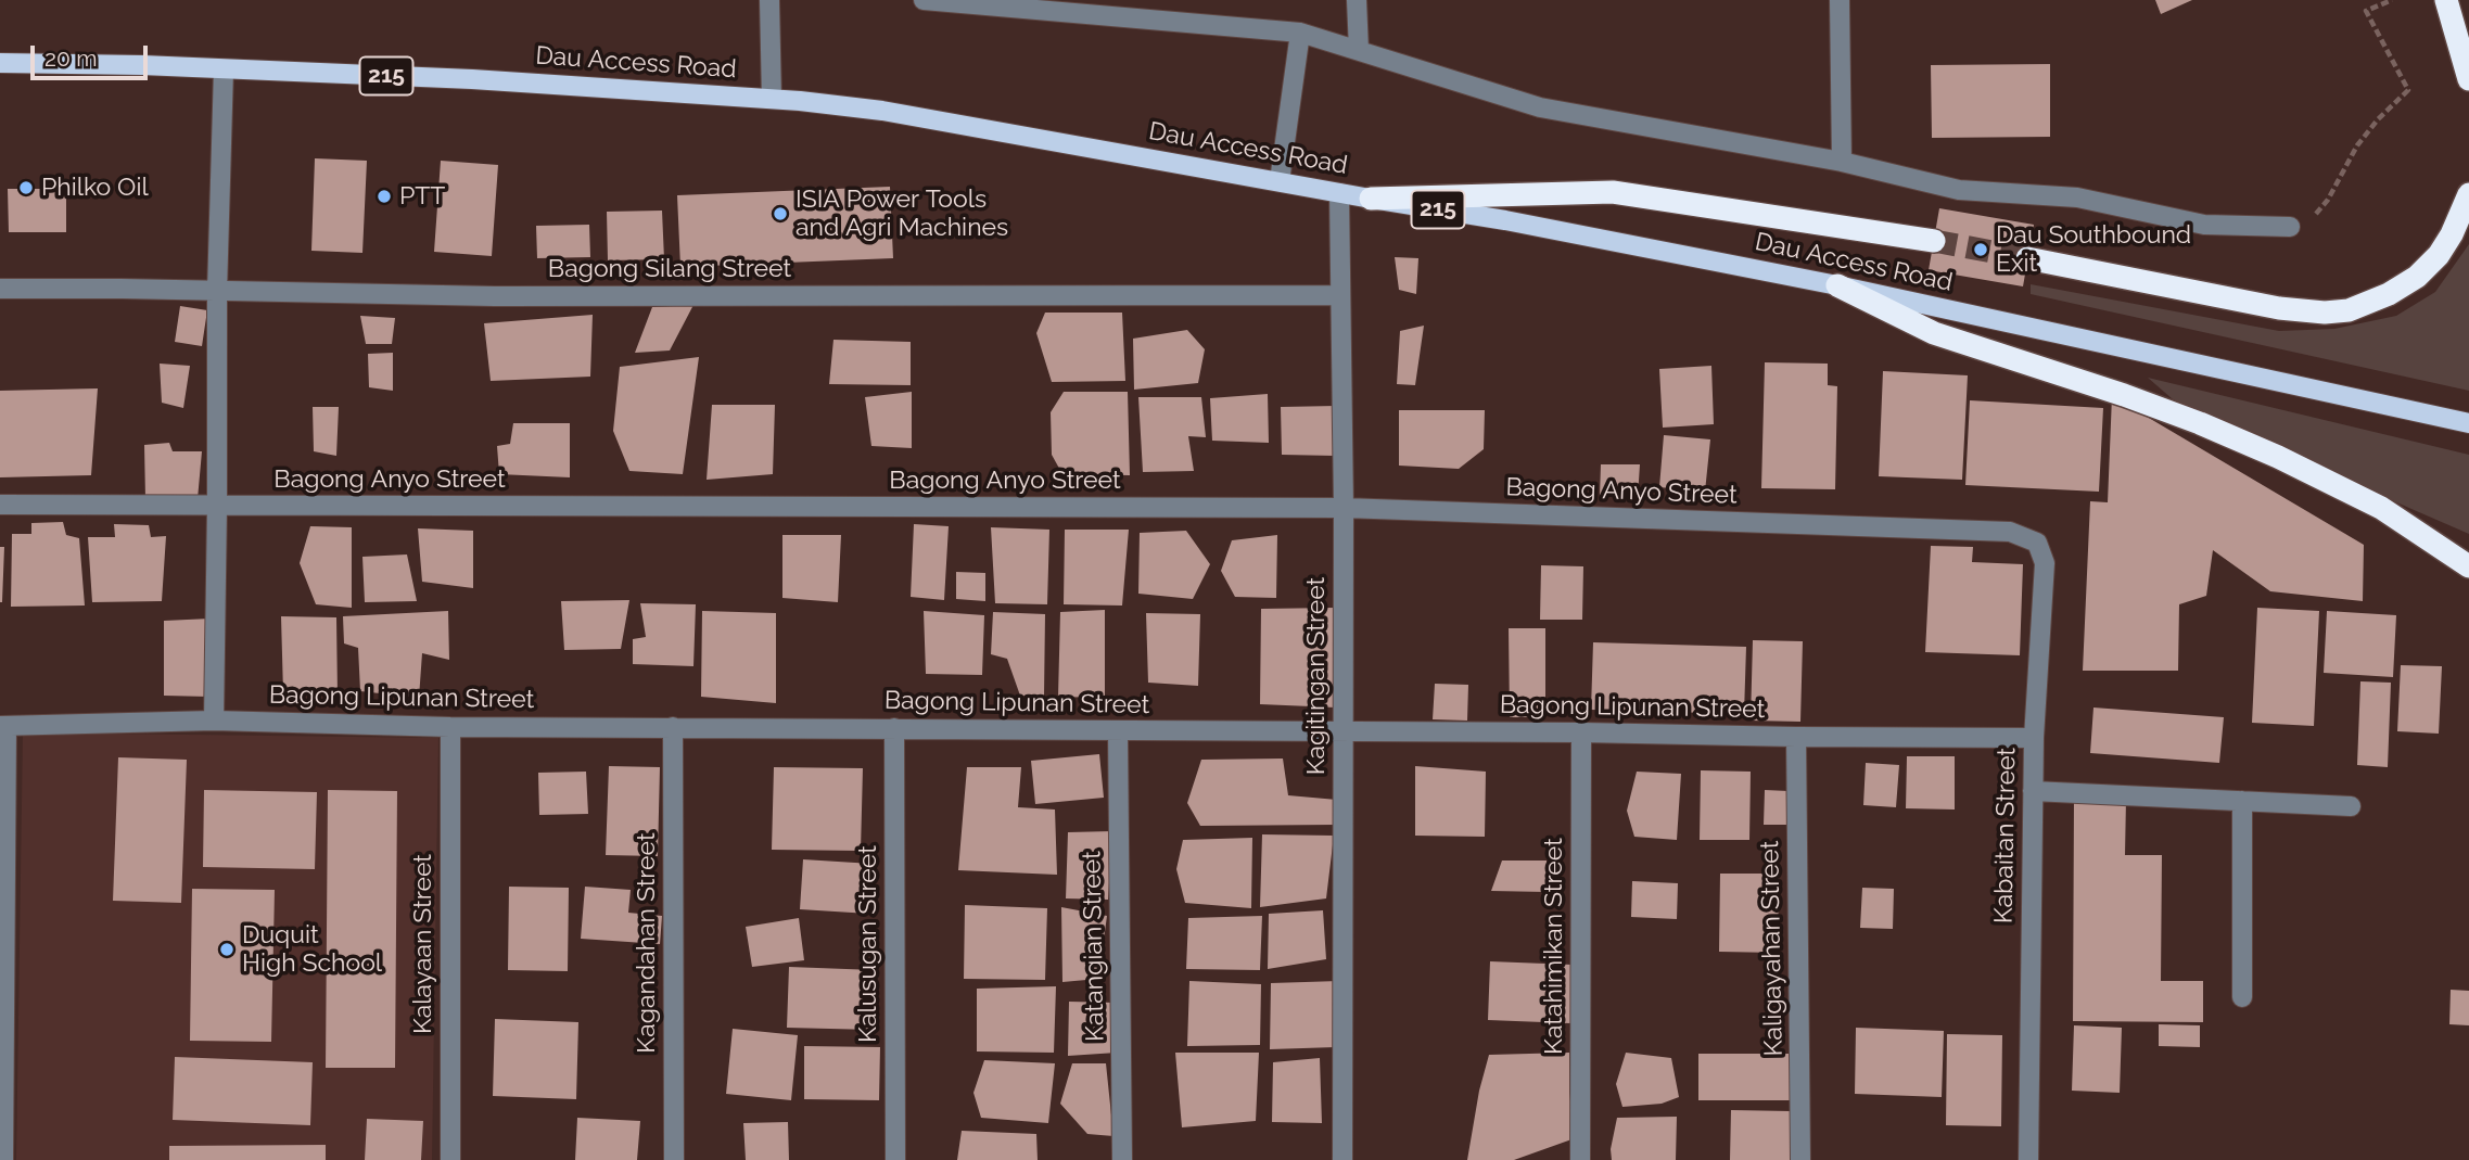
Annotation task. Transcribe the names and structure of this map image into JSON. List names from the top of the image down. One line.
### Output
{"streets":{"main road":["Dau Access Road","215"],"street":["Bagong Silang Street","Bagong Anyo Street","Kagitingan Street","Bagong Lipunan Street","Kabaitan Street","Kagandahan Street","Kalayaan Street","Kalusugan Street","Katangian Street","Katahimikan Street","Kaligayahan Street"]},"crossings":[["Dau Access Road","Kagitingan Street"],["Bagong Silang Street","Kagitingan Street"],["Bagong Anyo Street","Kagitingan Street"],["Bagong Anyo Street","Kabaitan Street"],["Kagitingan Street","Bagong Lipunan Street"],["Bagong Lipunan Street","Kabaitan Street"],["Bagong Lipunan Street","Kagandahan Street"],["Bagong Lipunan Street","Kalayaan Street"],["Bagong Lipunan Street","Kalusugan Street"],["Bagong Lipunan Street","Katangian Street"],["Bagong Lipunan Street","Katahimikan Street"],["Bagong Lipunan Street","Kaligayahan Street"]],"places":["Philko Oil","PTT","ISIA Power Tools and Agri Machines","Dau Southbound Exit","Duquit High School"],"scale_bar":"20 m"}
